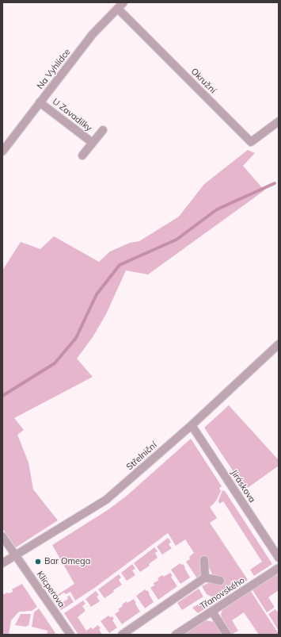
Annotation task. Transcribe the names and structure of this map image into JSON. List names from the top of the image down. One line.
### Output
{"streets":{"street":["Na Vyhlídce","Okružní","U Zavadilky","Střelniční","Jiráskova","Klicperova","Třanovského"]},"crossings":[["Na Vyhlídce","Okružní"],["Na Vyhlídce","U Zavadilky"],["Střelniční","Jiráskova"],["Střelniční","Klicperova"]],"places":["Bar Omega"]}
